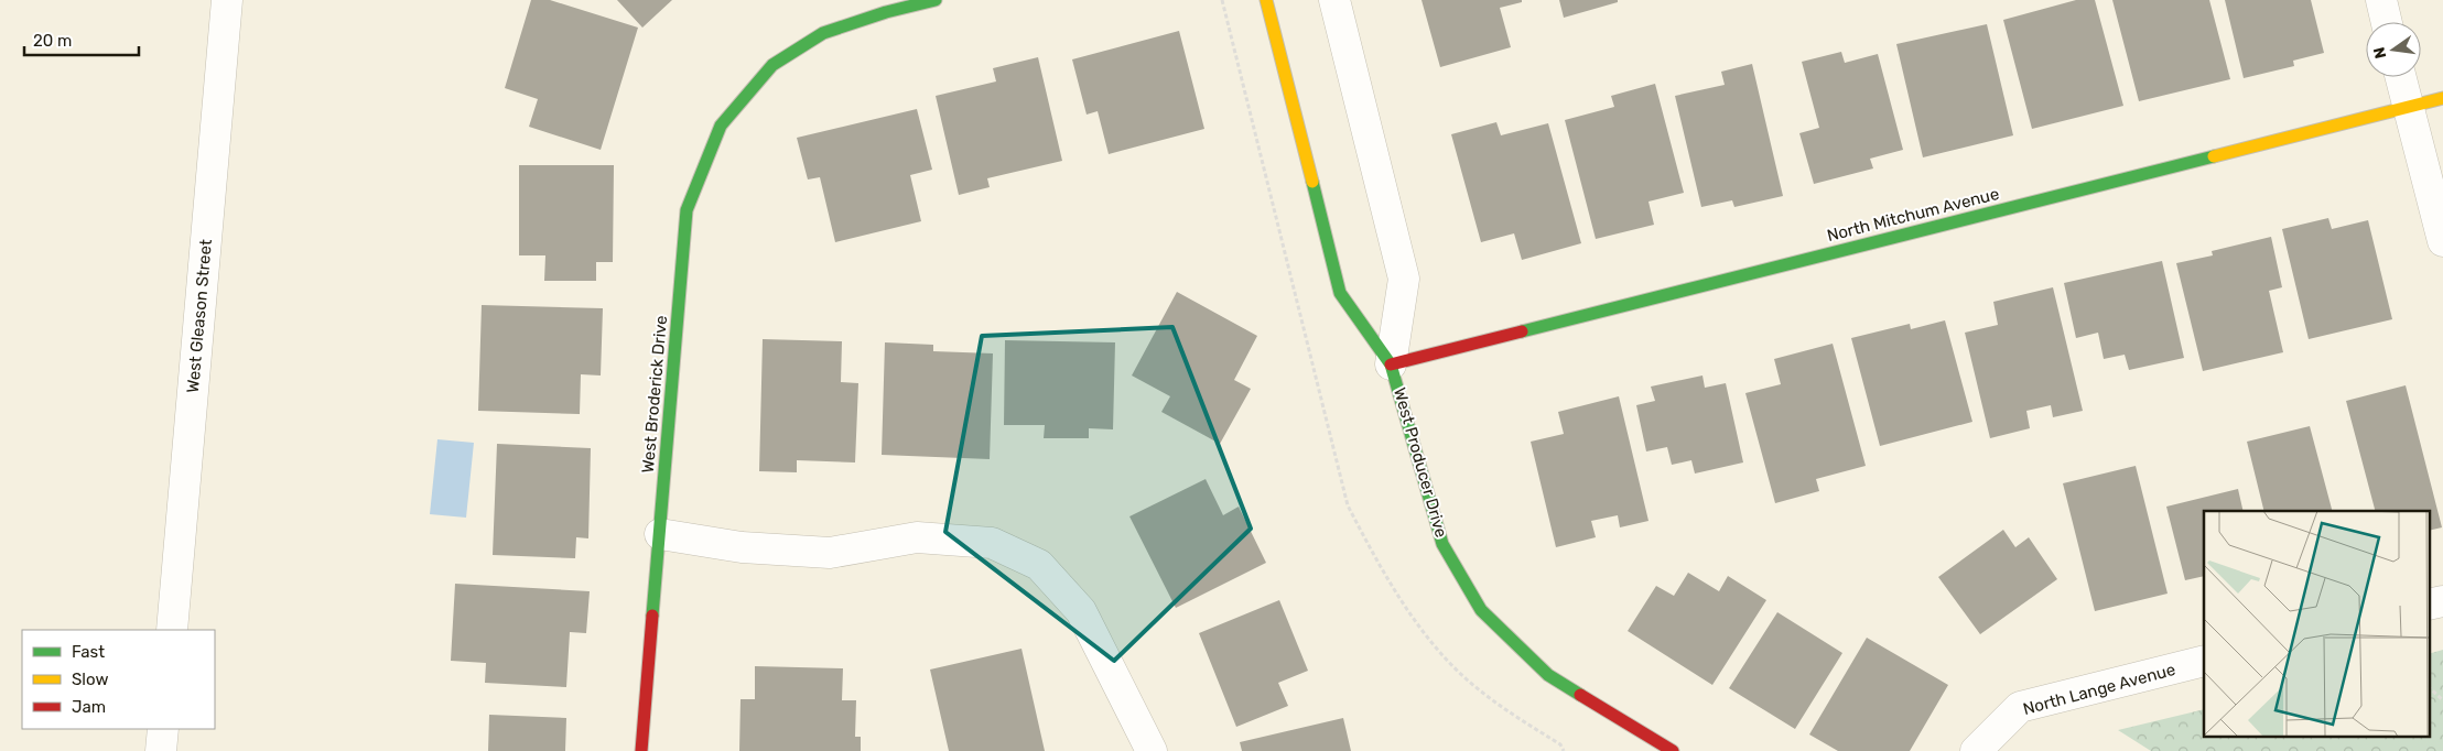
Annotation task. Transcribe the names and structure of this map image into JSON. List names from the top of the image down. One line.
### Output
{"streets":{"street":["North Mitchum Avenue","West Gleason Street","West Broderick Drive","West Producer Drive","North Lange Avenue"]},"crossings":[["North Mitchum Avenue","West Producer Drive"]],"legend":["Fast","Slow","Jam"],"scale_bar":"20 m","north":"left"}
